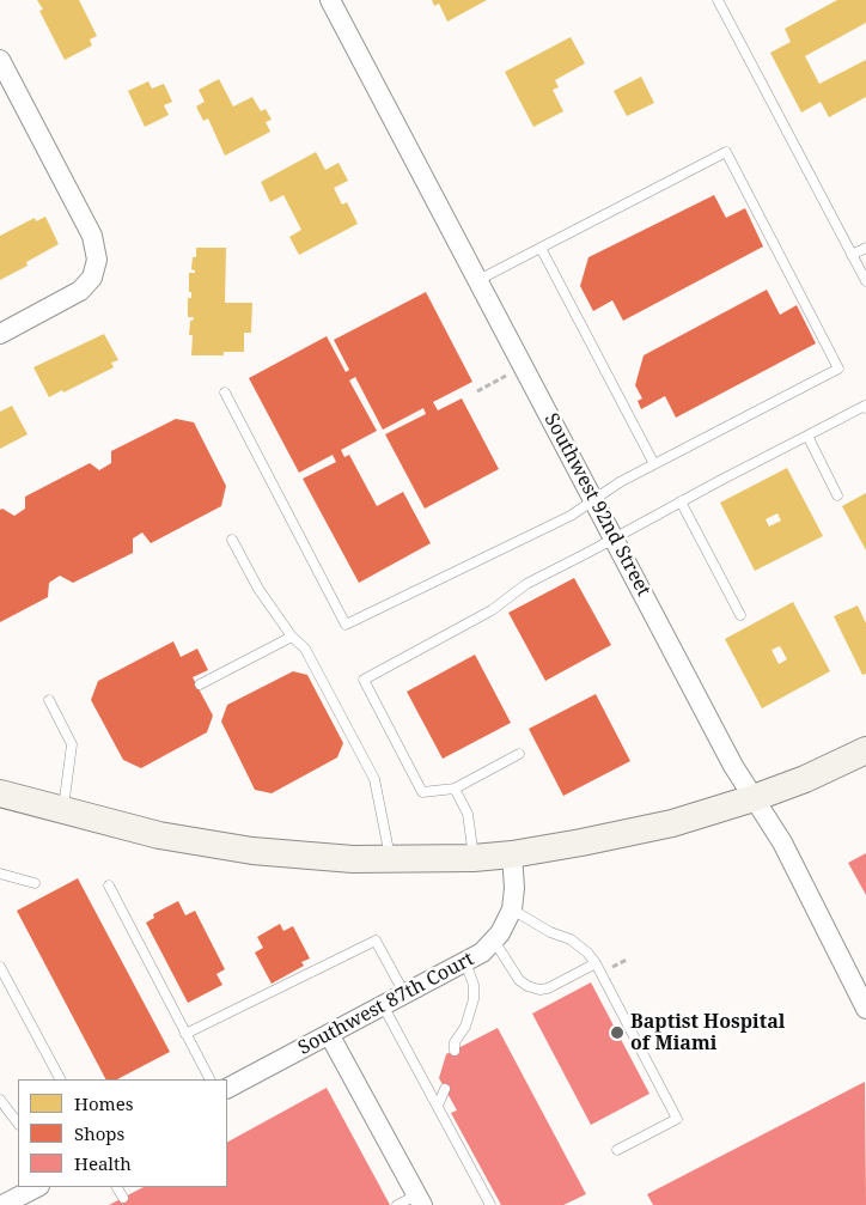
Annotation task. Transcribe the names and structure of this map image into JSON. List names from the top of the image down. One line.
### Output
{"streets":{"street":["Southwest 92nd Street","Southwest 87th Court"]},"places":["Baptist Hospital of Miami"],"legend":["Homes","Shops","Health"]}
